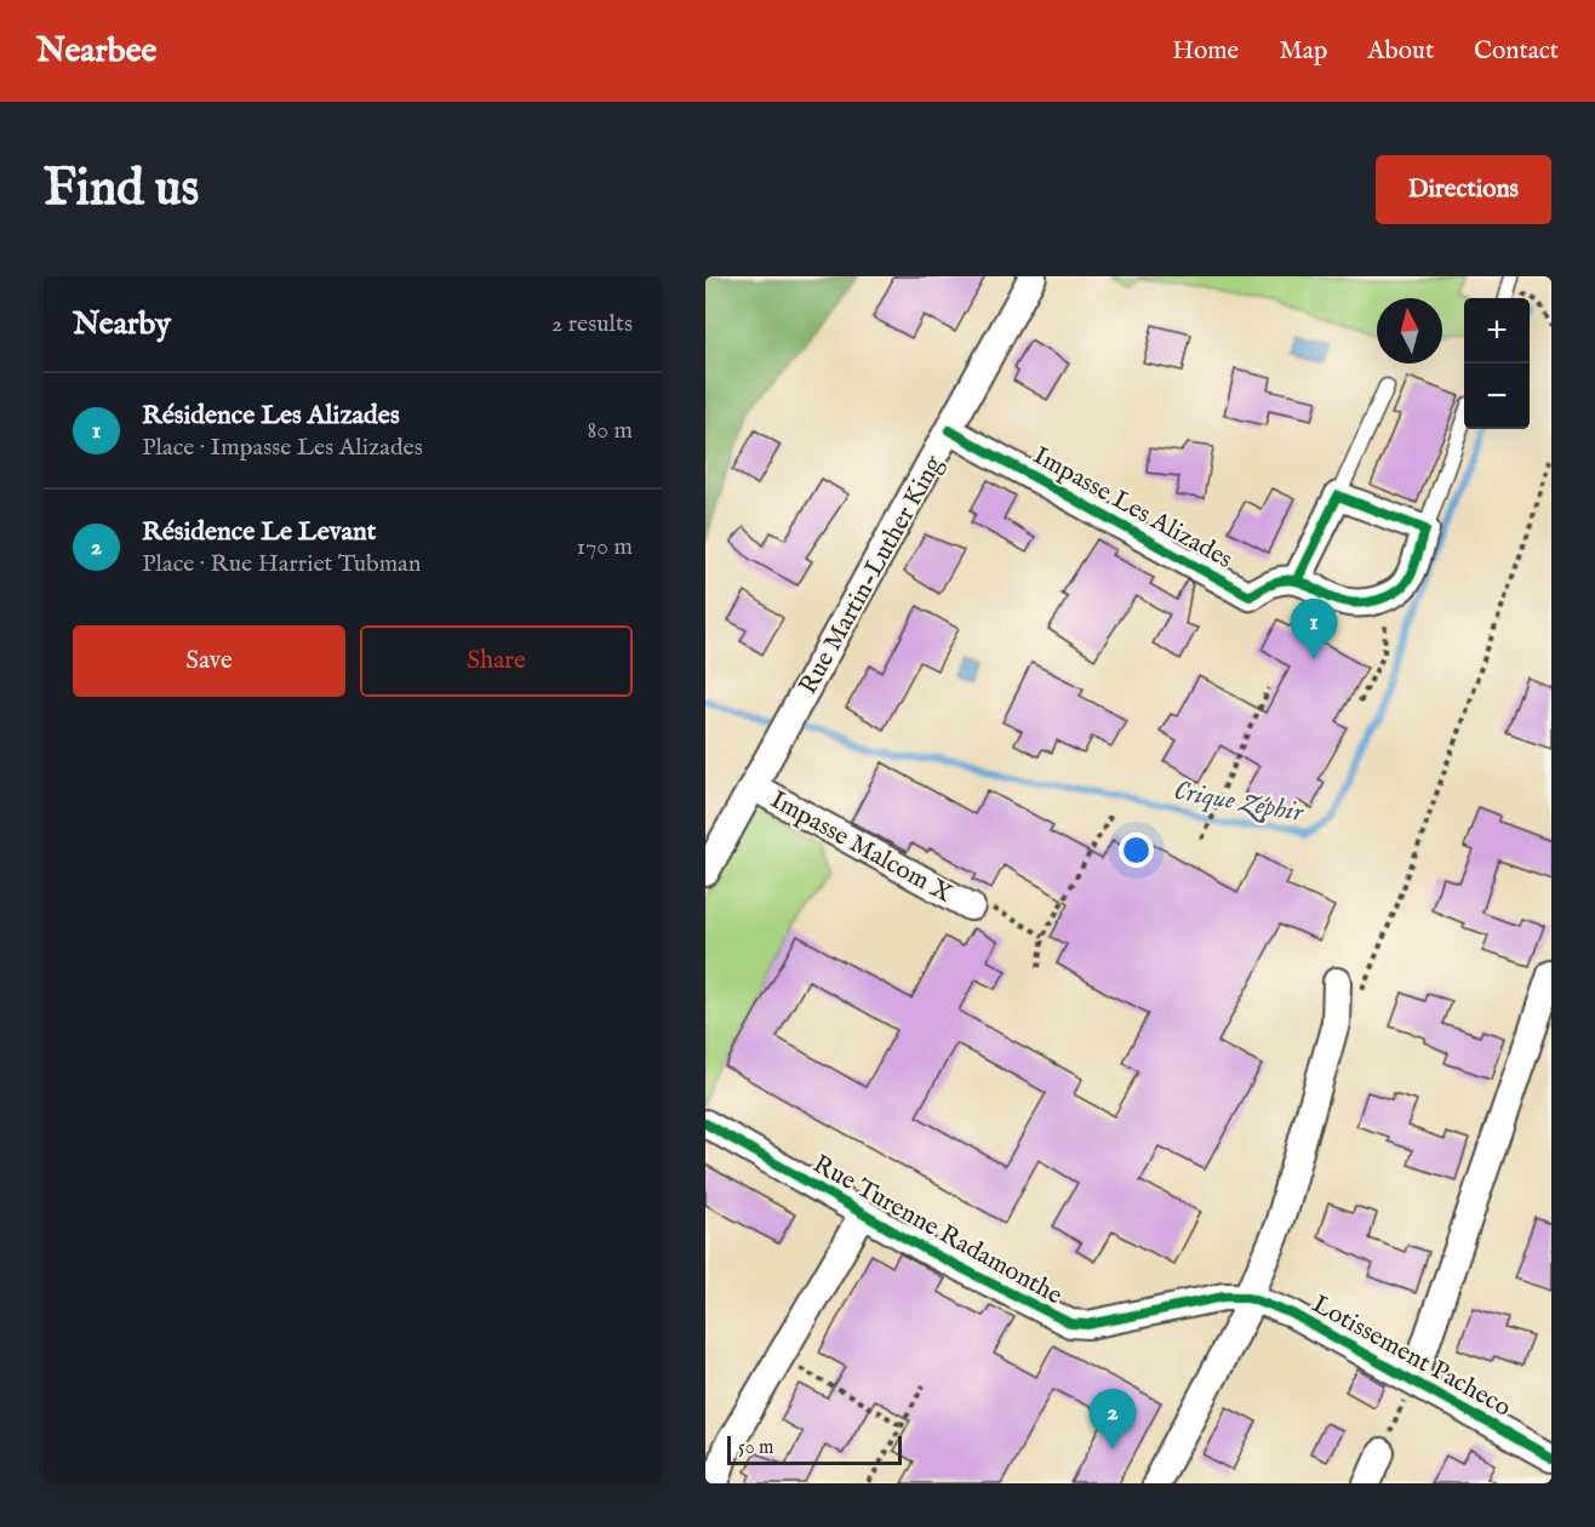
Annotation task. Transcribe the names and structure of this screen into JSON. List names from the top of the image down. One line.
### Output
{"streets":{"street":["Impasse Les Alizades","Rue Martin-Luther King","Impasse Malcom X","Rue Turenne Radamonthe","Lotissement Pacheco"]},"crossings":[["Impasse Les Alizades","Rue Martin-Luther King"],["Rue Martin-Luther King","Impasse Malcom X"],["Rue Turenne Radamonthe","Lotissement Pacheco"]],"water":["Crique Zéphir"],"scale_bar":"50 m","north":"top","page":{"header":"Nearbee","nav":["Home","Map","About","Contact"],"buttons":["Directions",["Save","Share"]],"title":"Find us","heading":["Nearby","2 results"],"map_buttons":["+","−"],"list":[{"mark":"1","name":"Résidence Les Alizades","note":"Place · Impasse Les Alizades","value":"80 m"},{"mark":"2","name":"Résidence Le Levant","note":"Place · Rue Harriet Tubman","value":"170 m"}],"pins":["1","2"],"scale":"50 m"}}
